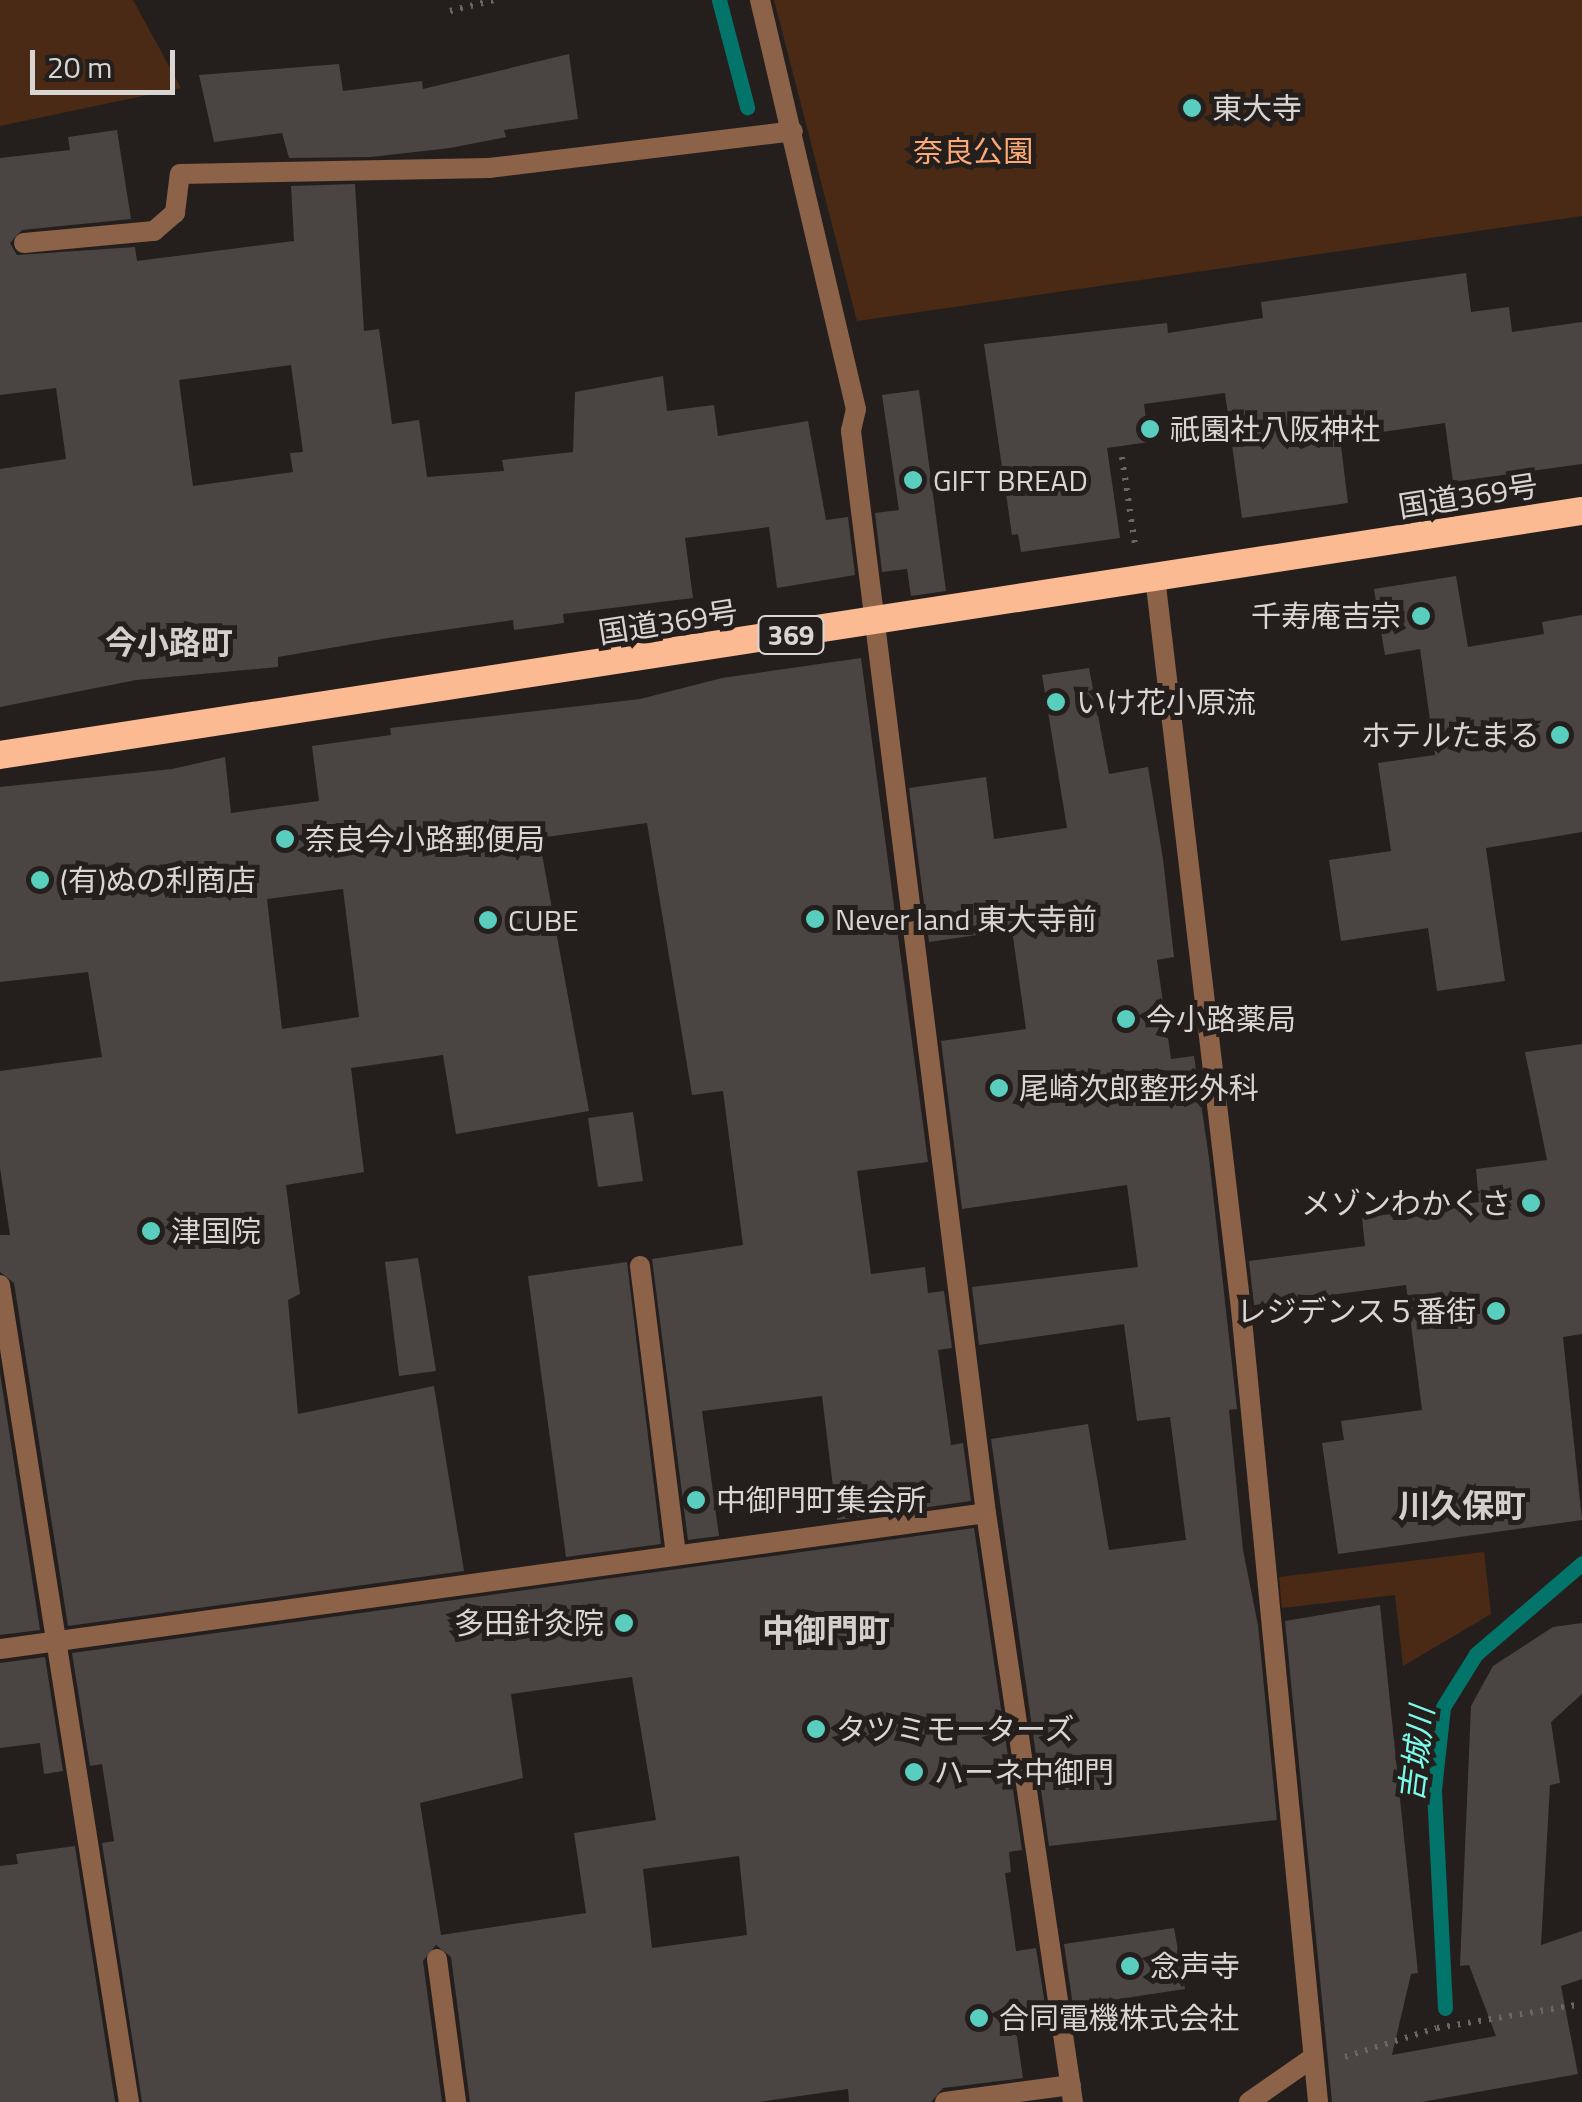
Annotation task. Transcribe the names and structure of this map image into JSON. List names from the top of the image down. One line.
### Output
{"streets":{"highway":["国道369号","369"]},"districts":["今小路町","川久保町","中御門町"],"water":["吉城川"],"parks":["奈良公園"],"places":["東大寺","祇園社八阪神社","GIFT BREAD","千寿庵吉宗","いけ花小原流","ホテルたまる","奈良今小路郵便局","(有)ぬの利商店","Never land 東大寺前","CUBE","今小路薬局","尾崎次郎整形外科","メゾンわかくさ","津国院","レジデンス５番街","中御門町集会所","多田針灸院","タツミモーターズ","ハーネ中御門","念声寺","合同電機株式会社"],"scale_bar":"20 m"}
